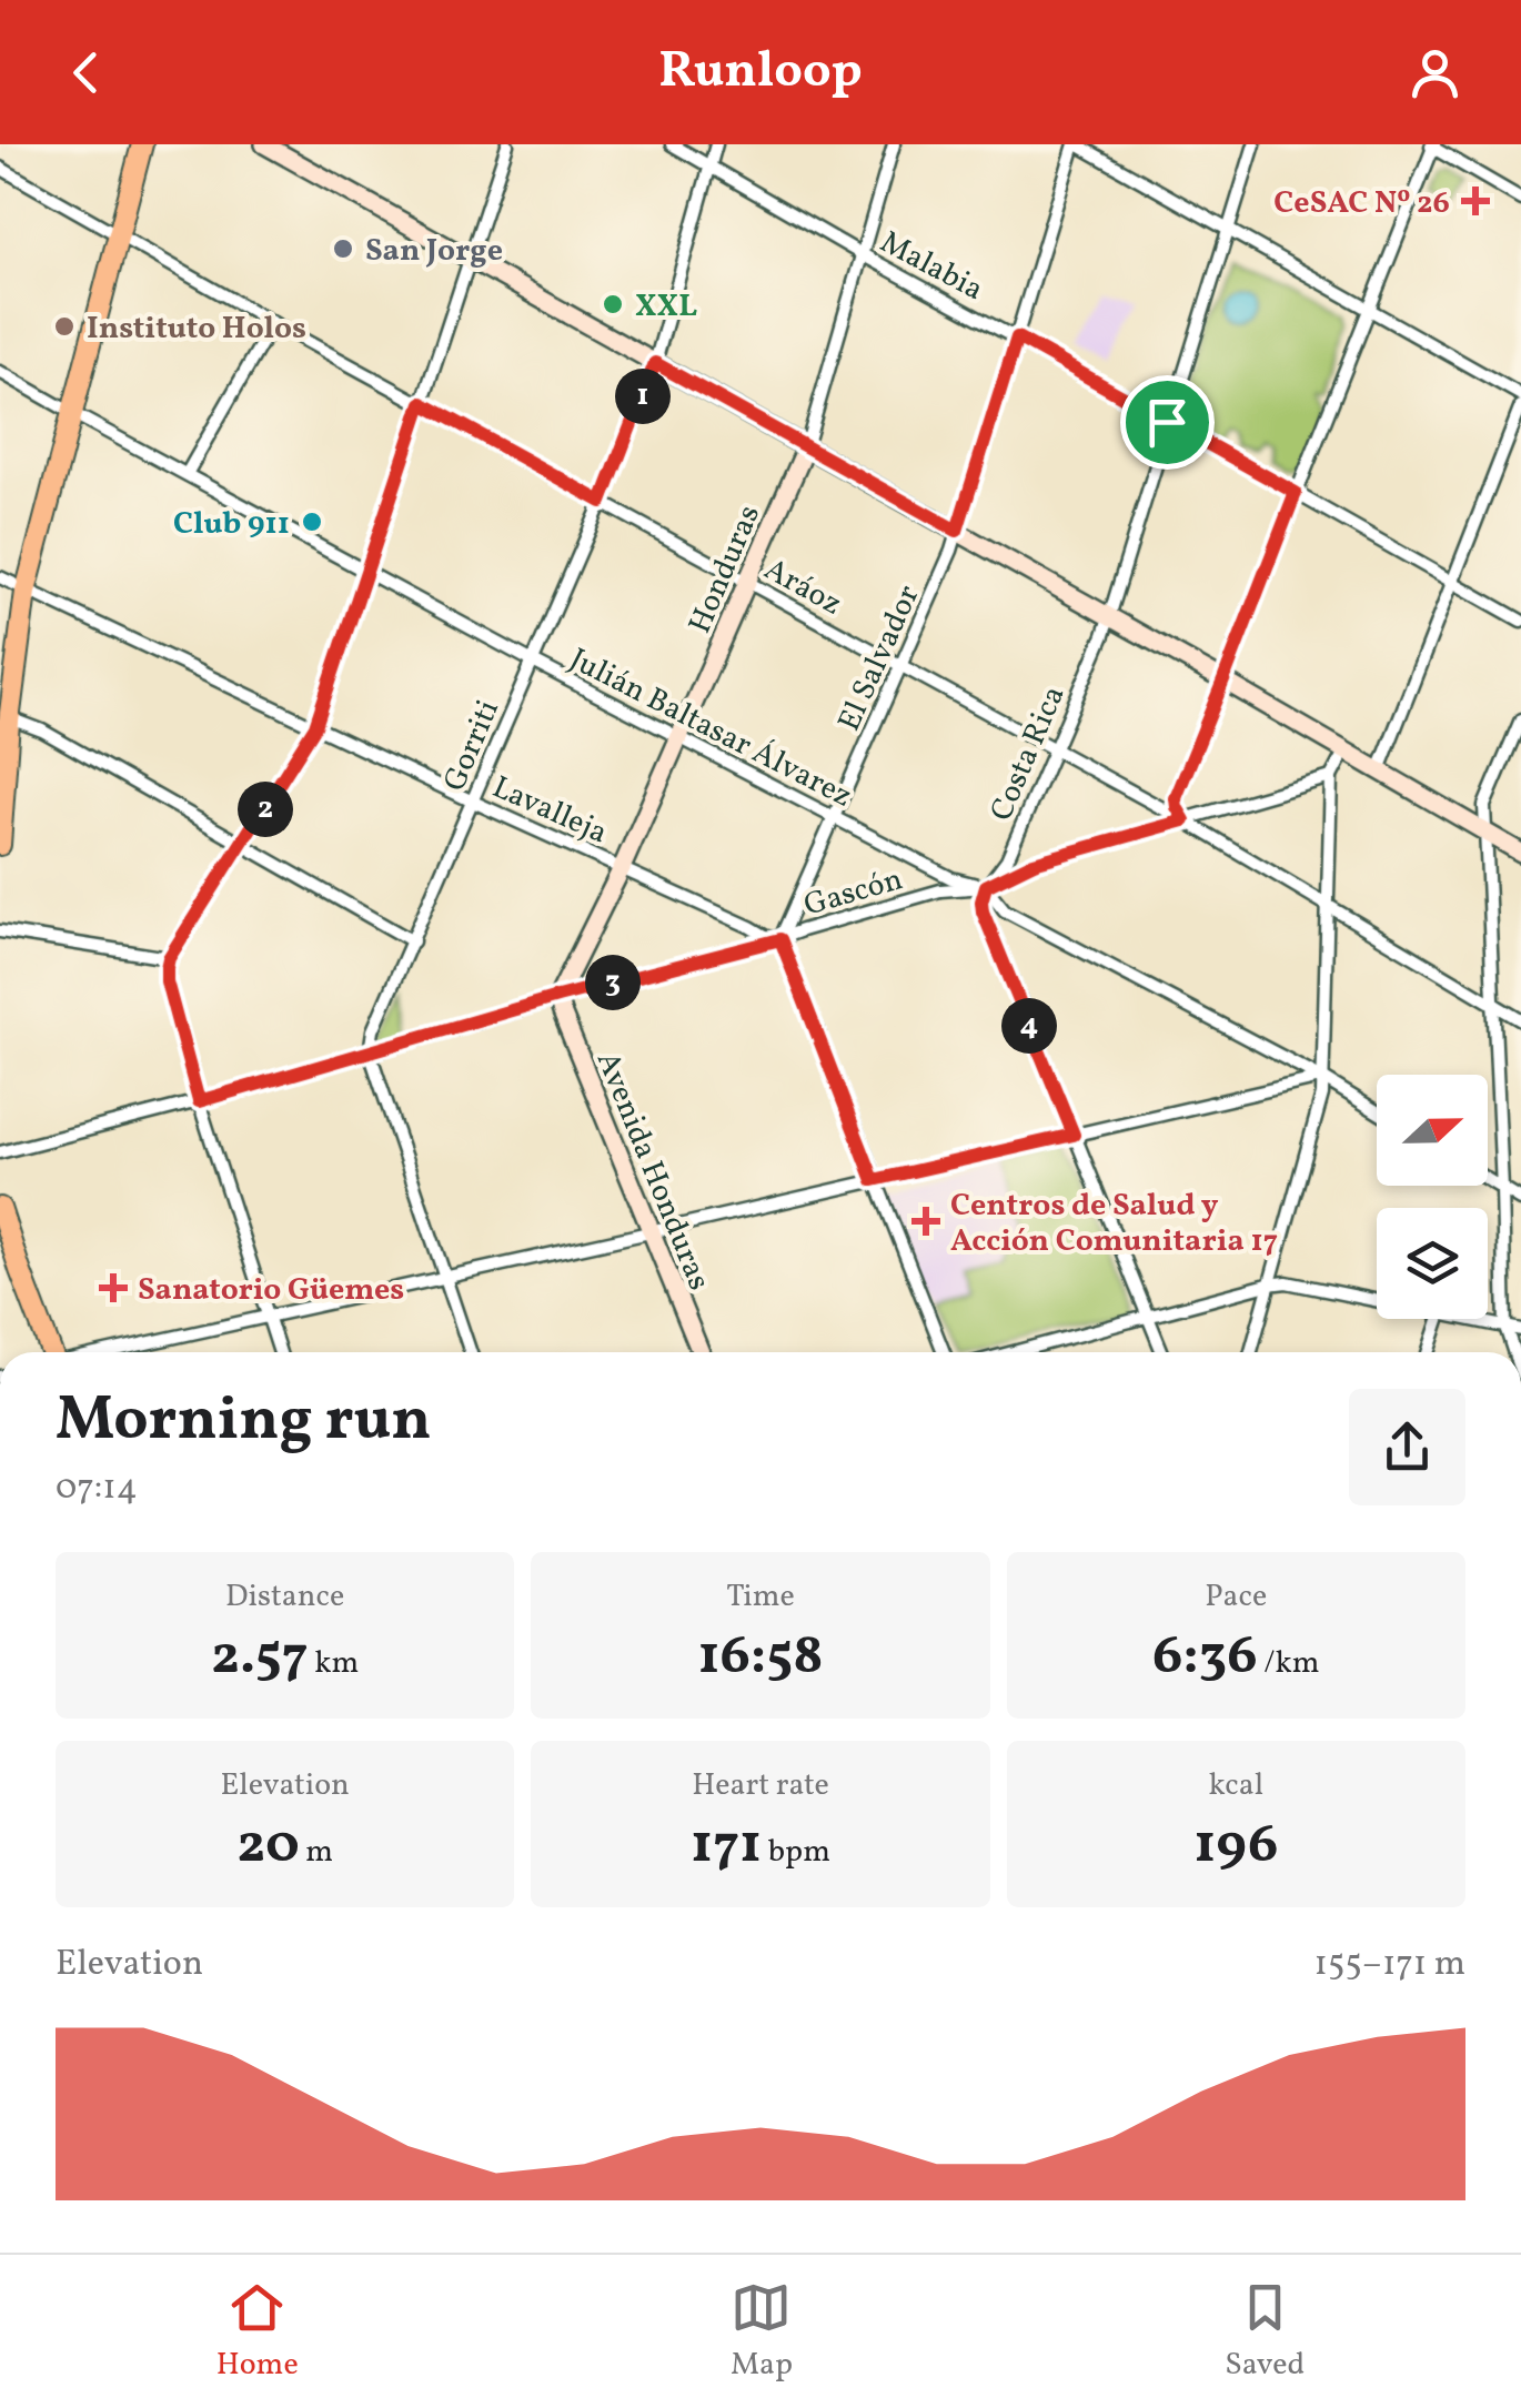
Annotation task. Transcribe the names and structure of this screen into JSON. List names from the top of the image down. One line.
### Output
{"streets":{"main road":["Honduras","Avenida Honduras"],"street":["Malabia","Aráoz","El Salvador","Julián Baltasar Álvarez","Gorriti","Costa Rica","Lavalleja","Gascón"]},"crossings":[["Malabia","Honduras"],["Malabia","El Salvador"],["Malabia","Gorriti"],["Malabia","Costa Rica"],["Honduras","Aráoz"],["Honduras","Julián Baltasar Álvarez"],["Honduras","Lavalleja"],["Honduras","Gascón"],["Honduras","Avenida Honduras"],["Aráoz","El Salvador"],["Aráoz","Gorriti"],["Aráoz","Costa Rica"],["Aráoz","Gascón"],["El Salvador","Julián Baltasar Álvarez"],["El Salvador","Lavalleja"],["El Salvador","Gascón"],["Julián Baltasar Álvarez","Gorriti"],["Julián Baltasar Álvarez","Costa Rica"],["Julián Baltasar Álvarez","Gascón"],["Gorriti","Lavalleja"],["Gorriti","Gascón"],["Costa Rica","Gascón"],["Lavalleja","Gascón"],["Gascón","Avenida Honduras"]],"places":{"health":["CeSAC Nº 26","Centros de Salud y Acción Comunitaria 17","Sanatorio Güemes"],"other":["San Jorge","XXL","Instituto Holos","Club 911"]},"north":"right","page":{"header":"Runloop","pins":["1","2","3","4"],"heading":["Morning run","07:14"],"stats":[["Distance","2.57 km"],["Time","16:58"],["Pace","6:36 /km"],["Elevation","20 m"],["Heart rate","171 bpm"],["kcal","196"]],"chart":["Elevation","155–171 m"],"tabs":["Home","Map","Saved"]}}
